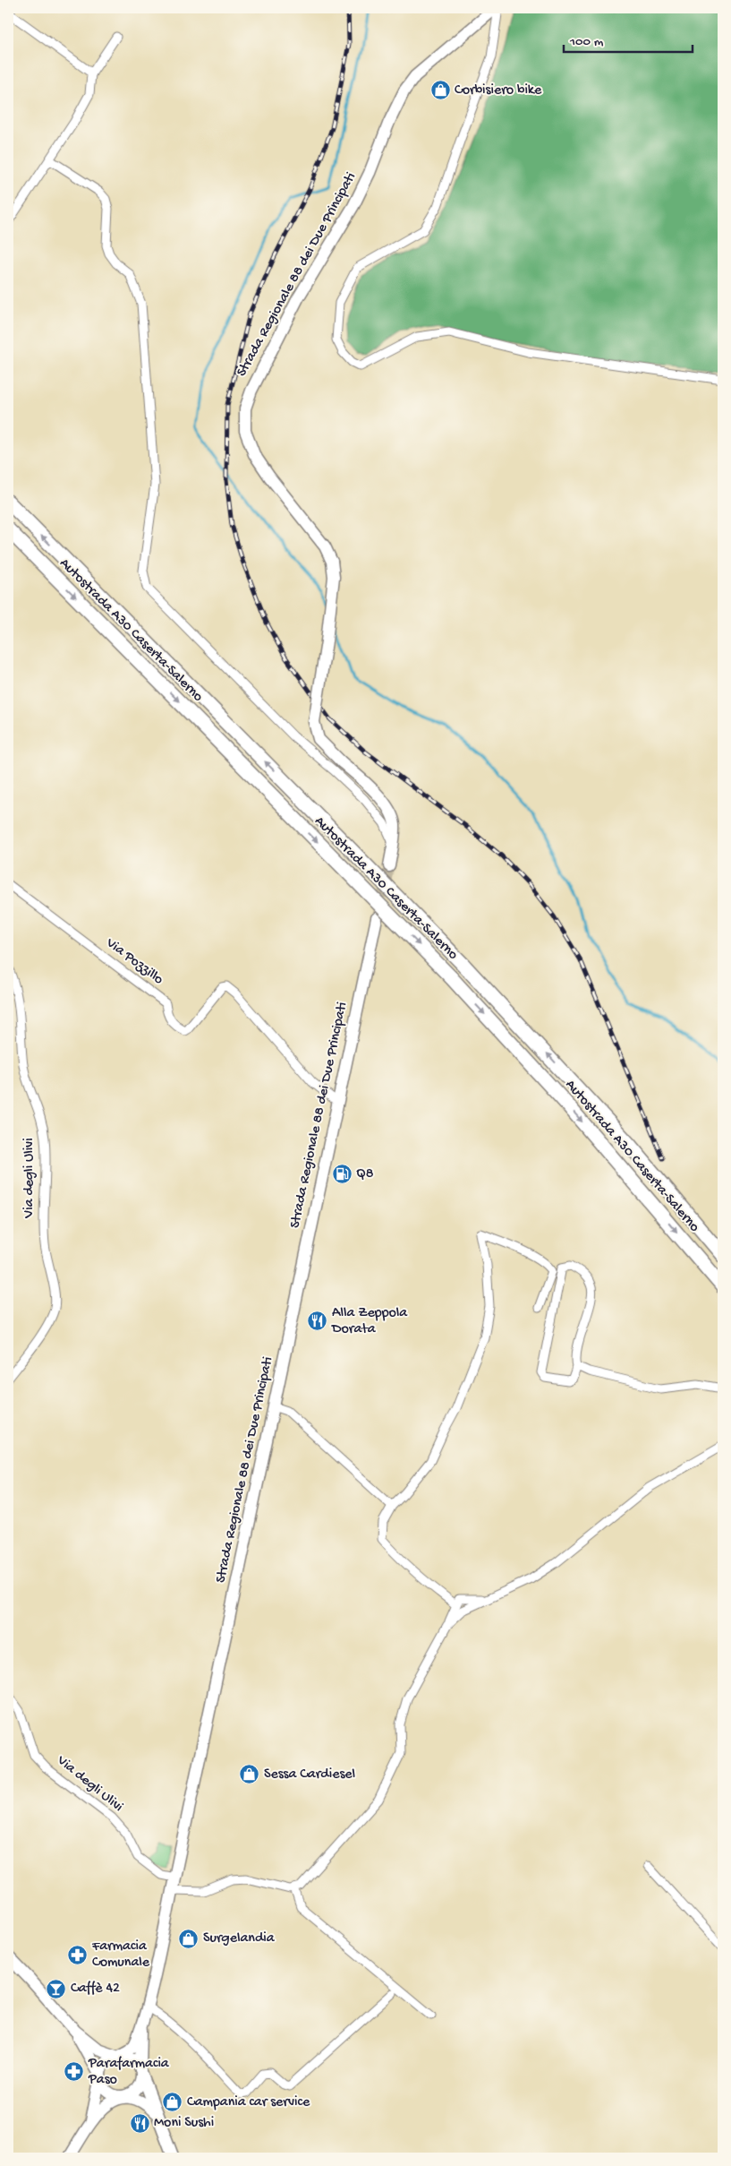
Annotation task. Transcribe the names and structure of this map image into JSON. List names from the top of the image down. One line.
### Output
{"streets":{"highway":["Autostrada A30 Caserta-Salerno"],"main road":["Strada Regionale 88 dei Due Principati"],"street":["Via Pozzillo","Via degli Ulivi"]},"crossings":[["Strada Regionale 88 dei Due Principati","Via Pozzillo"],["Strada Regionale 88 dei Due Principati","Via degli Ulivi"]],"places":{"shop":["Corbisiero bike","Sessa Cardiesel","Surgelandia","Campania car service"],"fuel station":["Q8"],"restaurant":["Alla Zeppola Dorata","Moni Sushi"],"pharmacy":["Farmacia Comunale","Parafarmacia Paso"],"bar":["Caffè 42"]},"scale_bar":"100 m"}
